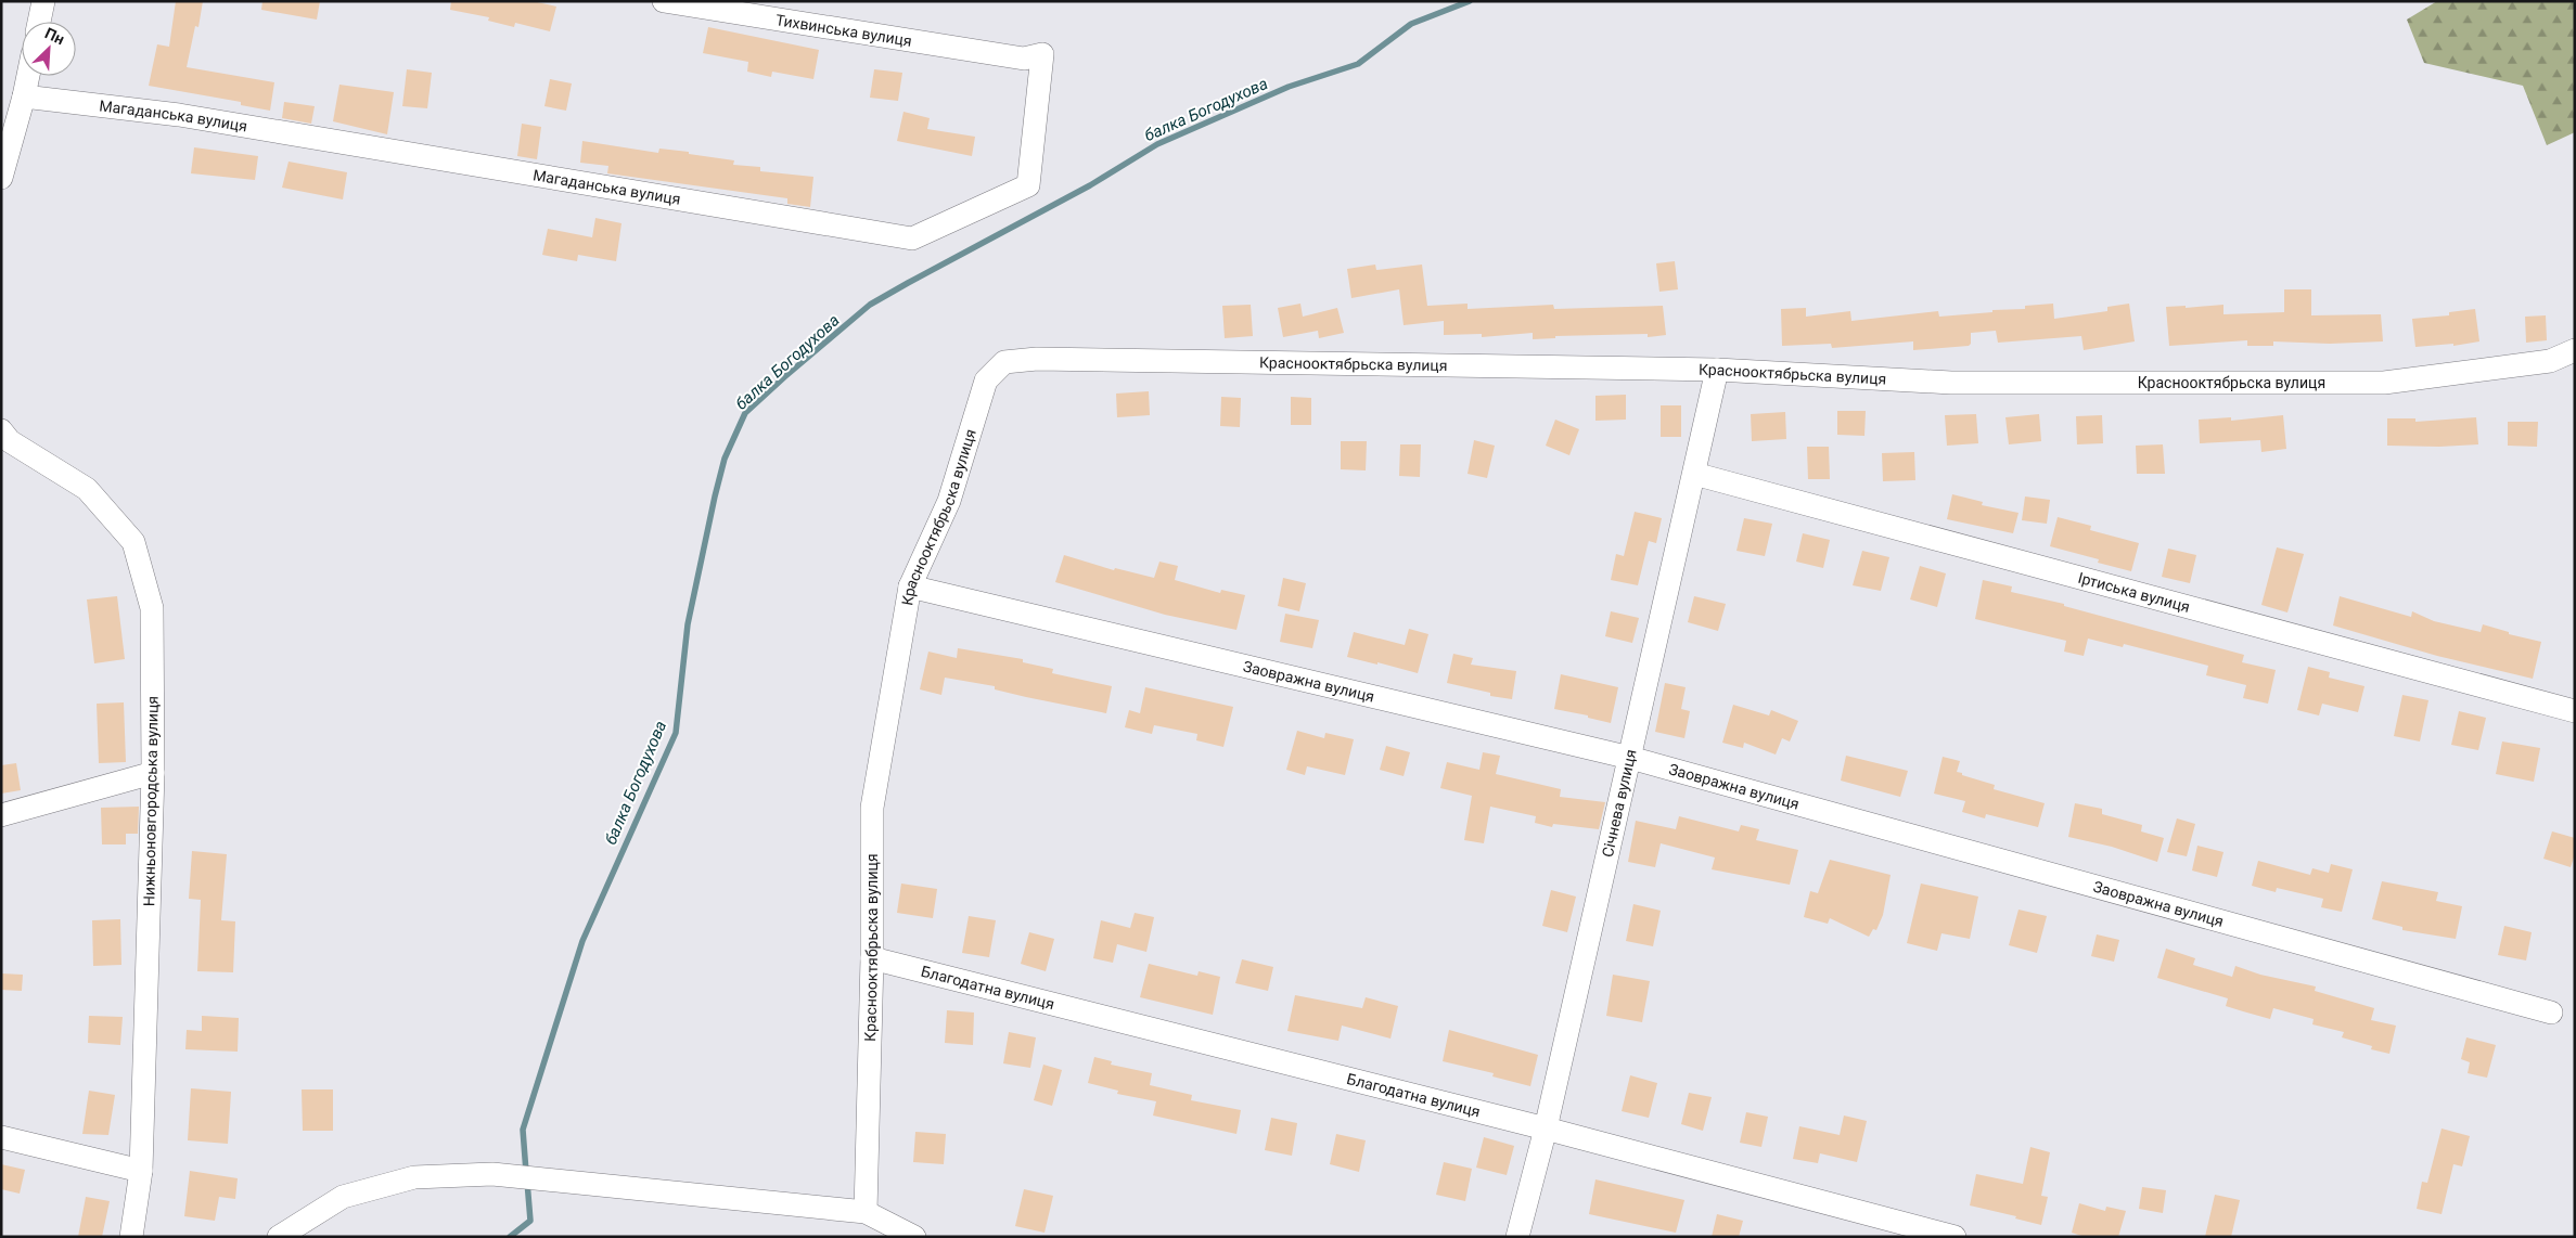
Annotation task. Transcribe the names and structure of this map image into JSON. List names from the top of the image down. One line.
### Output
{"streets":{"street":["Тихвинська вулиця","Магаданська вулиця","Краснооктябрьска вулиця","Іртиська вулиця","Заовражна вулиця","Нижньоновгородська вулиця","Січнева вулиця","Благодатна вулиця"]},"crossings":[["Тихвинська вулиця","Магаданська вулиця"],["Краснооктябрьска вулиця","Заовражна вулиця"],["Краснооктябрьска вулиця","Січнева вулиця"],["Краснооктябрьска вулиця","Благодатна вулиця"],["Іртиська вулиця","Січнева вулиця"],["Заовражна вулиця","Січнева вулиця"],["Січнева вулиця","Благодатна вулиця"]],"water":["балка Богодухова"],"north":"top right"}
